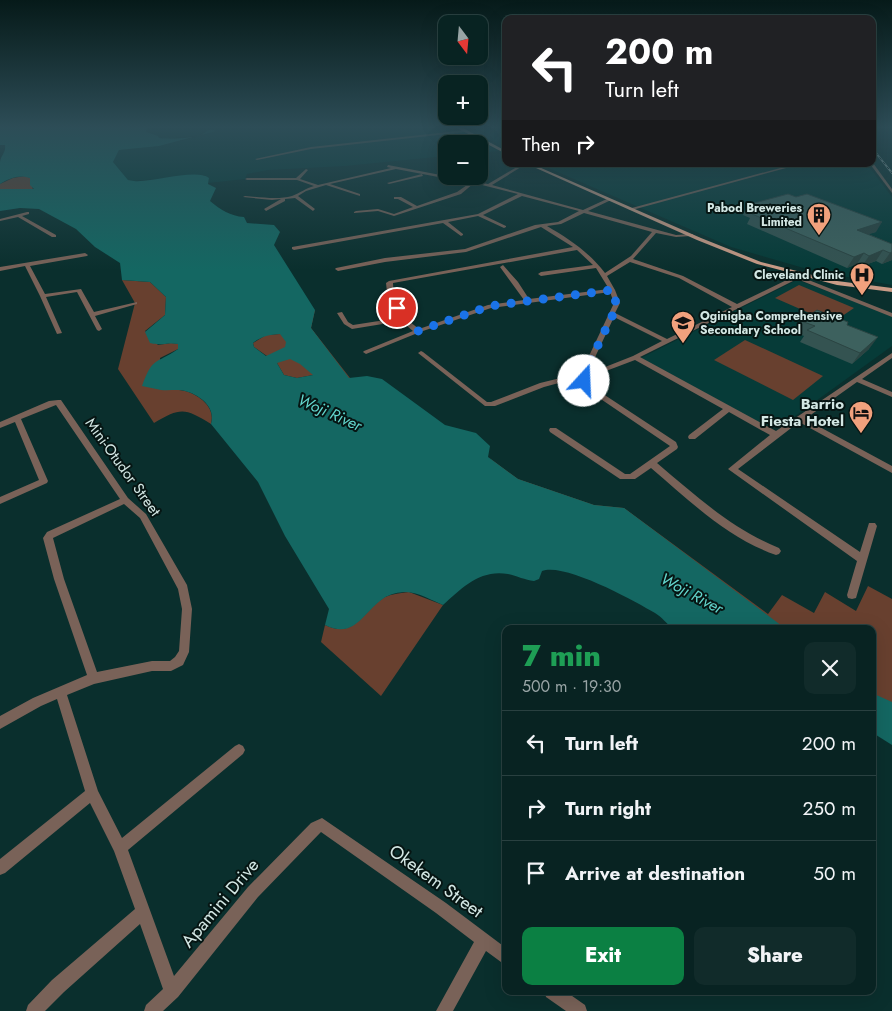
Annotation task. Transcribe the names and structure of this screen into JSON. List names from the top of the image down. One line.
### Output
{"streets":{"street":["Mini-Otudor Street","Okekem Street","Apamini Drive"]},"crossings":[["Okekem Street","Apamini Drive"]],"water":["Woji River"],"places":{"building":["Pabod Breweries Limited"],"hospital":["Cleveland Clinic"],"school or university":["Oginigba Comprehensive Secondary School"],"hotel":["Barrio Fiesta Hotel"]},"north":"bottom","page":{"map_buttons":["+","−"],"turn":["200 m","Turn left"],"then":"Then","heading":["7 min","500 m · 19:30"],"list":[{"name":"Turn left","value":"200 m"},{"name":"Turn right","value":"250 m"},{"name":"Arrive at destination","value":"50 m"}],"buttons":["Exit","Share"]}}
